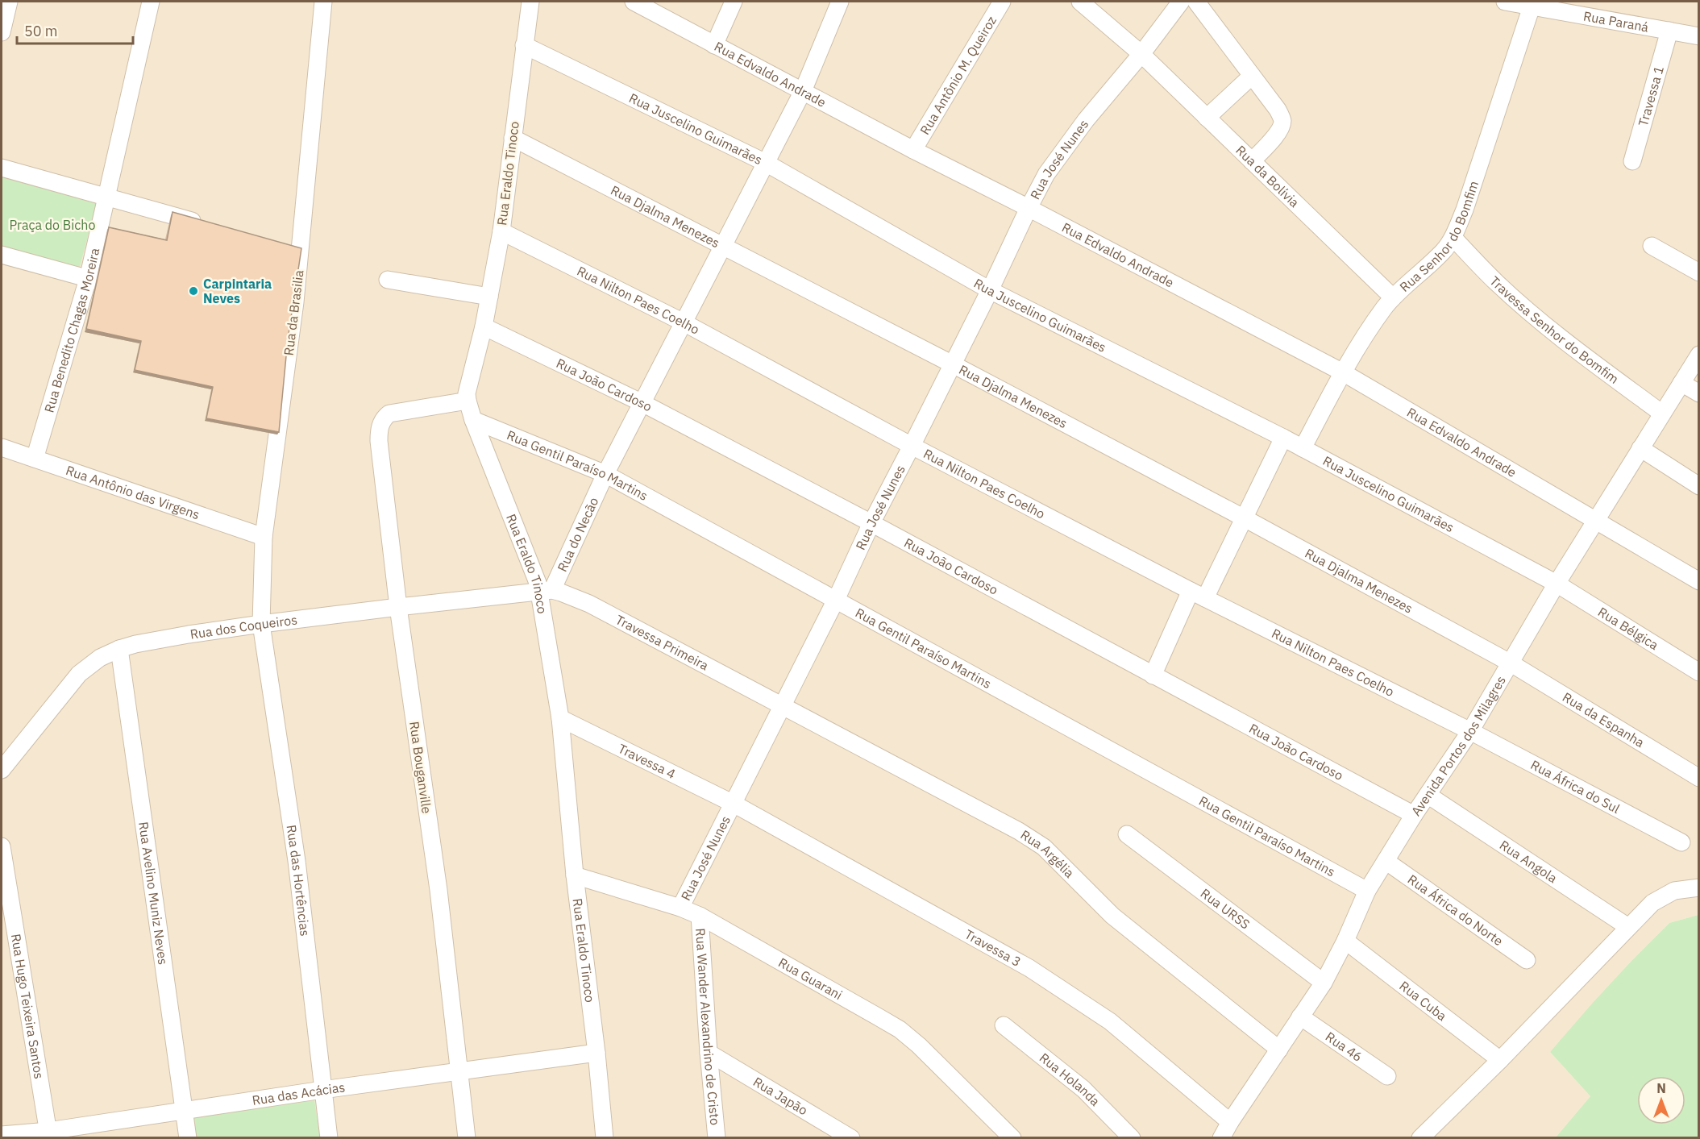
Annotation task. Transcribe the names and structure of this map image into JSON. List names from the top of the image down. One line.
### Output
{"streets":{"street":["Rua Paraná","Rua Edvaldo Andrade","Rua Antônio M. Queiroz","Travessa 1","Rua Juscelino Guimarães","Rua José Nunes","Rua Eraldo Tinoco","Rua da Bolívia","Rua Djalma Menezes","Rua Senhor do Bomfim","Rua Nilton Paes Coelho","Rua da Brasilia","Travessa Senhor do Bomfim","Rua Benedito Chagas Moreira","Rua João Cardoso","Rua Gentil Paraíso Martins","Rua Antônio das Virgens","Rua do Necão","Rua dos Coqueiros","Rua Bélgica","Travessa Primeira","Rua da Espanha","Avenida Portos dos Milagres","Travessa 4","Rua Bouganville","Rua África do Sul","Rua Argélia","Rua Angola","Rua das Hortências","Rua Avelino Muniz Neves","Rua URSS","Rua África do Norte","Travessa 3","Rua Guarani","Rua Cuba","Rua Hugo Teixeira Santos","Rua Wander Alexandrino de Cristo","Rua 46","Rua Holanda","Rua das Acácias","Rua Japão"]},"crossings":[["Rua Paraná","Travessa 1"],["Rua Paraná","Rua Senhor do Bomfim"],["Rua Edvaldo Andrade","Rua Antônio M. Queiroz"],["Rua Edvaldo Andrade","Rua José Nunes"],["Rua Edvaldo Andrade","Rua Senhor do Bomfim"],["Rua Edvaldo Andrade","Rua do Necão"],["Rua Edvaldo Andrade","Avenida Portos dos Milagres"],["Rua Juscelino Guimarães","Rua José Nunes"],["Rua Juscelino Guimarães","Rua Eraldo Tinoco"],["Rua Juscelino Guimarães","Rua Senhor do Bomfim"],["Rua Juscelino Guimarães","Rua do Necão"],["Rua Juscelino Guimarães","Rua Bélgica"],["Rua Juscelino Guimarães","Avenida Portos dos Milagres"],["Rua José Nunes","Rua da Bolívia"],["Rua José Nunes","Rua Djalma Menezes"],["Rua José Nunes","Rua Nilton Paes Coelho"],["Rua José Nunes","Rua João Cardoso"],["Rua José Nunes","Rua Gentil Paraíso Martins"],["Rua José Nunes","Travessa Primeira"],["Rua José Nunes","Travessa 4"],["Rua José Nunes","Rua Argélia"],["Rua José Nunes","Travessa 3"],["Rua José Nunes","Rua Guarani"],["Rua Eraldo Tinoco","Rua Djalma Menezes"],["Rua Eraldo Tinoco","Rua Nilton Paes Coelho"],["Rua Eraldo Tinoco","Rua João Cardoso"],["Rua Eraldo Tinoco","Rua Gentil Paraíso Martins"],["Rua Eraldo Tinoco","Rua do Necão"],["Rua Eraldo Tinoco","Rua dos Coqueiros"],["Rua Eraldo Tinoco","Travessa Primeira"],["Rua Eraldo Tinoco","Travessa 4"],["Rua Eraldo Tinoco","Rua Bouganville"],["Rua Eraldo Tinoco","Rua Guarani"],["Rua Eraldo Tinoco","Rua das Acácias"],["Rua da Bolívia","Rua Senhor do Bomfim"],["Rua Djalma Menezes","Rua do Necão"],["Rua Djalma Menezes","Rua da Espanha"],["Rua Djalma Menezes","Avenida Portos dos Milagres"],["Rua Senhor do Bomfim","Travessa Senhor do Bomfim"],["Rua Nilton Paes Coelho","Rua do Necão"],["Rua Nilton Paes Coelho","Avenida Portos dos Milagres"],["Rua Nilton Paes Coelho","Rua África do Sul"],["Rua da Brasilia","Rua Antônio das Virgens"],["Rua da Brasilia","Rua dos Coqueiros"],["Rua da Brasilia","Rua das Hortências"],["Travessa Senhor do Bomfim","Avenida Portos dos Milagres"],["Rua Benedito Chagas Moreira","Rua Antônio das Virgens"],["Rua João Cardoso","Rua do Necão"],["Rua João Cardoso","Avenida Portos dos Milagres"],["Rua Gentil Paraíso Martins","Rua do Necão"],["Rua Gentil Paraíso Martins","Avenida Portos dos Milagres"],["Rua do Necão","Rua dos Coqueiros"],["Rua do Necão","Travessa Primeira"],["Rua dos Coqueiros","Travessa Primeira"],["Rua dos Coqueiros","Rua Bouganville"],["Rua dos Coqueiros","Rua das Hortências"],["Rua dos Coqueiros","Rua Avelino Muniz Neves"],["Rua Bélgica","Avenida Portos dos Milagres"],["Travessa Primeira","Rua Argélia"],["Rua da Espanha","Avenida Portos dos Milagres"],["Avenida Portos dos Milagres","Rua África do Sul"],["Avenida Portos dos Milagres","Rua Argélia"],["Avenida Portos dos Milagres","Rua Angola"],["Avenida Portos dos Milagres","Rua URSS"],["Avenida Portos dos Milagres","Rua África do Norte"],["Avenida Portos dos Milagres","Travessa 3"],["Avenida Portos dos Milagres","Rua Cuba"],["Avenida Portos dos Milagres","Rua 46"],["Travessa 4","Travessa 3"],["Rua Bouganville","Rua das Acácias"],["Rua das Hortências","Rua das Acácias"],["Rua Avelino Muniz Neves","Rua das Acácias"],["Rua Guarani","Rua Wander Alexandrino de Cristo"],["Rua Hugo Teixeira Santos","Rua das Acácias"],["Rua Wander Alexandrino de Cristo","Rua Japão"]],"parks":["Praça do Bicho"],"places":["Carpintaria Neves"],"scale_bar":"50 m","north":"top"}
